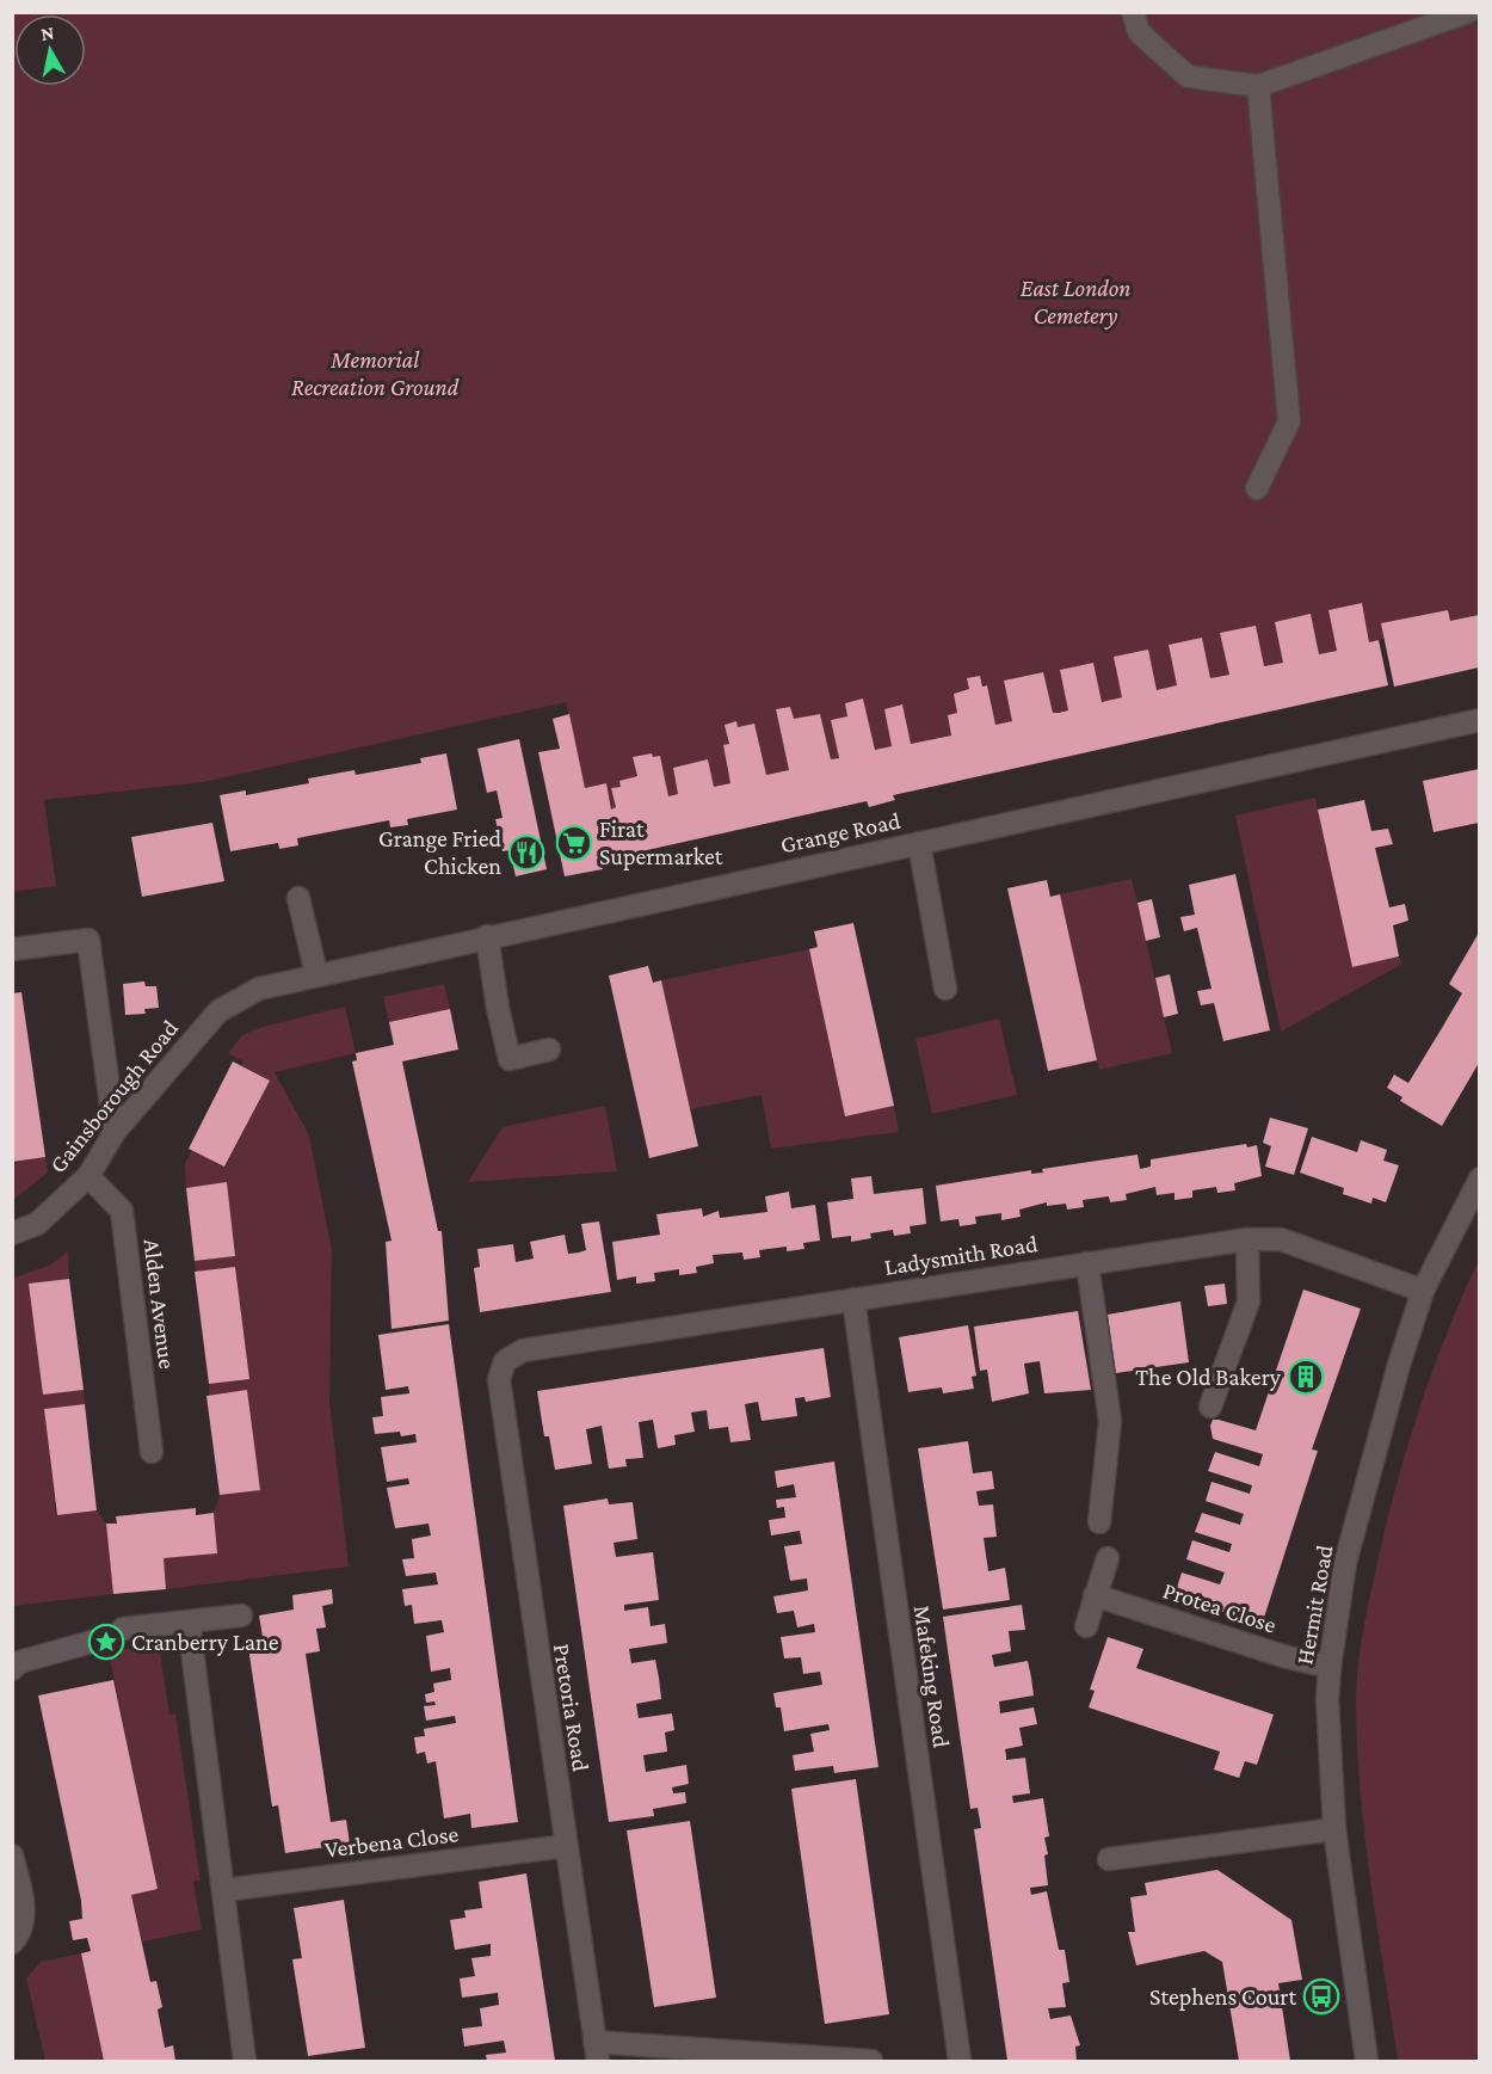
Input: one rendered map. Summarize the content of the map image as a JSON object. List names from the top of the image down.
{
  "streets": {
    "street": [
      "Grange Road",
      "Gainsborough Road",
      "Ladysmith Road",
      "Alden Avenue",
      "Hermit Road",
      "Protea Close",
      "Mafeking Road",
      "Pretoria Road",
      "Verbena Close"
    ]
  },
  "crossings": [
    ["Grange Road", "Gainsborough Road"],
    ["Gainsborough Road", "Alden Avenue"],
    ["Ladysmith Road", "Hermit Road"],
    ["Ladysmith Road", "Mafeking Road"],
    ["Ladysmith Road", "Pretoria Road"],
    ["Hermit Road", "Protea Close"],
    ["Pretoria Road", "Verbena Close"]
  ],
  "parks": ["East London Cemetery", "Memorial Recreation Ground"],
  "places": {
    "supermarket": ["Firat Supermarket"],
    "restaurant": ["Grange Fried Chicken"],
    "building": ["The Old Bakery"],
    "place": ["Cranberry Lane"],
    "bus stop": ["Stephens Court"]
  },
  "north": "top"
}
